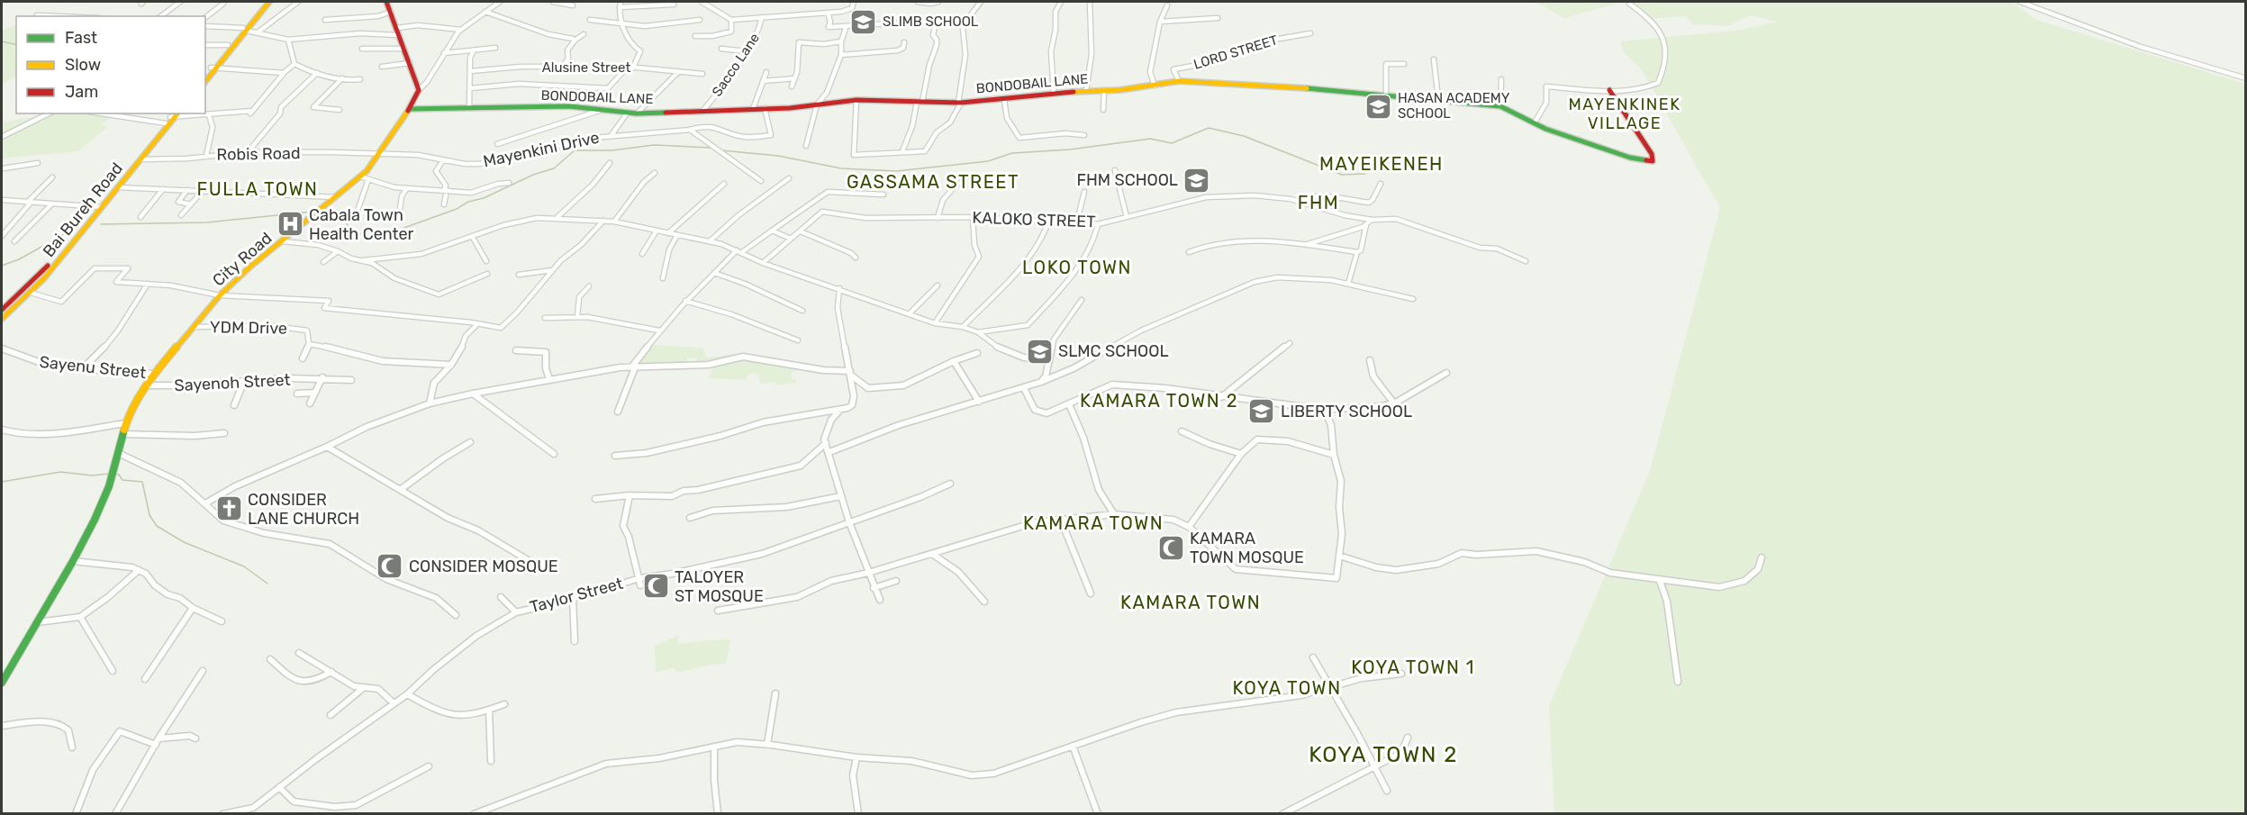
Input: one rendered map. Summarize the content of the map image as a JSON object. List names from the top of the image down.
{
  "streets": {
    "main road": ["BONDOBAIL LANE", "Bai Bureh Road", "City Road"],
    "street": [
      "LORD STREET",
      "Sacco Lane",
      "Alusine Street",
      "Mayenkini Drive",
      "Robis Road",
      "KALOKO STREET",
      "YDM Drive",
      "Sayenu Street",
      "Sayenoh Street",
      "Taylor Street"
    ]
  },
  "crossings": [
    ["LORD STREET", "BONDOBAIL LANE"],
    ["Sacco Lane", "BONDOBAIL LANE"],
    ["BONDOBAIL LANE", "Mayenkini Drive"],
    ["BONDOBAIL LANE", "City Road"],
    ["Mayenkini Drive", "Robis Road"],
    ["Mayenkini Drive", "City Road"],
    ["Robis Road", "Bai Bureh Road"],
    ["Robis Road", "City Road"],
    ["City Road", "YDM Drive"],
    ["City Road", "Sayenu Street"],
    ["City Road", "Sayenoh Street"]
  ],
  "districts": [
    "MAYENKINEK VILLAGE",
    "MAYEIKENEH",
    "GASSAMA STREET",
    "FULLA TOWN",
    "FHM",
    "LOKO TOWN",
    "KAMARA TOWN 2",
    "KAMARA TOWN",
    "KAMARA TOWN",
    "KOYA TOWN 1",
    "KOYA TOWN",
    "KOYA TOWN 2"
  ],
  "places": {
    "school or university": [
      "SLIMB SCHOOL",
      "HASAN ACADEMY SCHOOL",
      "FHM SCHOOL",
      "SLMC SCHOOL",
      "LIBERTY SCHOOL"
    ],
    "hospital": ["Cabala Town Health Center"],
    "church": ["CONSIDER LANE CHURCH"],
    "mosque": ["KAMARA TOWN MOSQUE", "CONSIDER MOSQUE", "TALOYER ST MOSQUE"]
  },
  "legend": ["Fast", "Slow", "Jam"]
}
